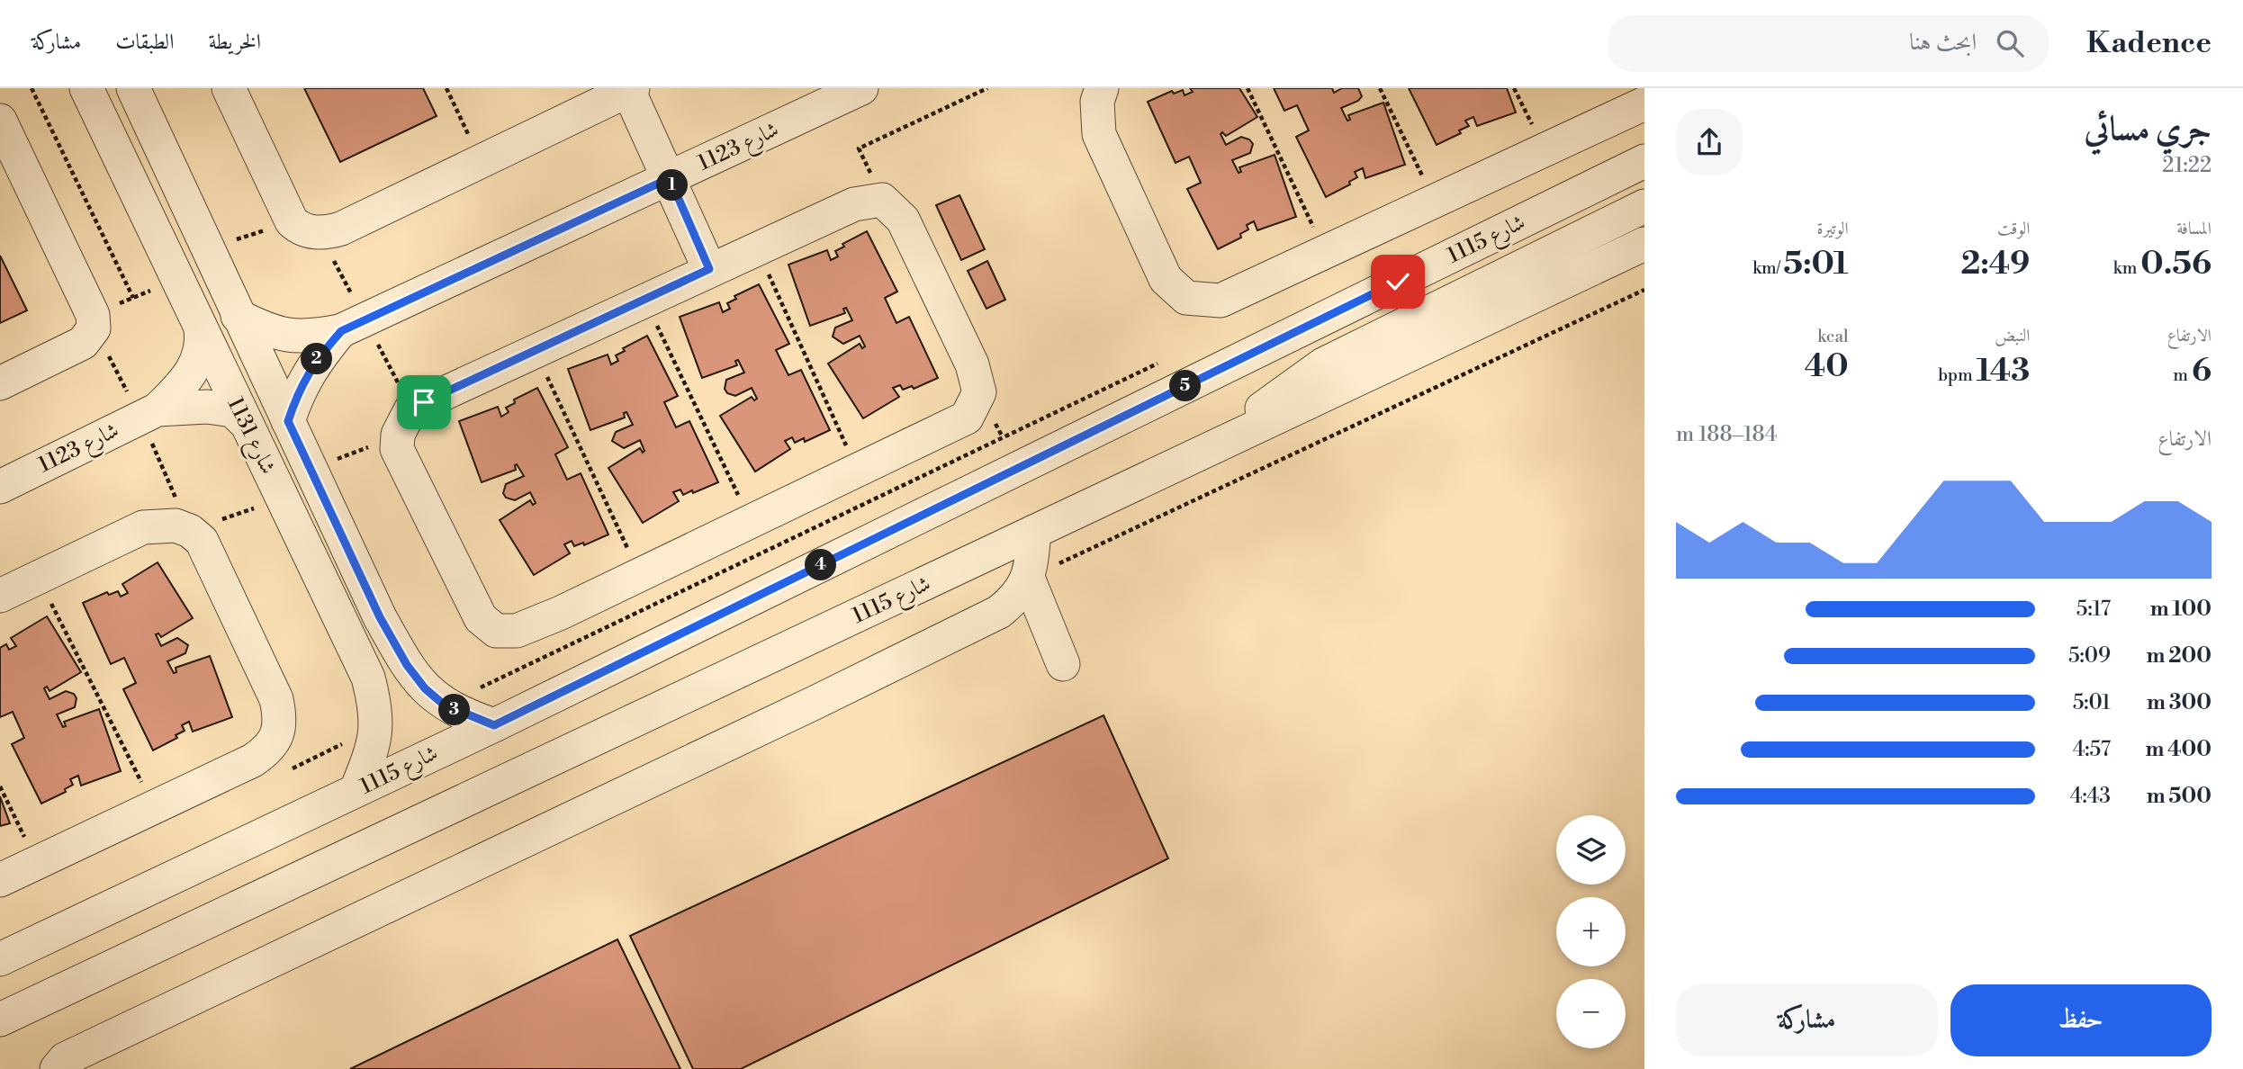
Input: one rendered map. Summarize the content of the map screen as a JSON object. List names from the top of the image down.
{
  "streets": {
    "street": ["شارع 1123", "شارع 1115", "شارع 1131"]
  },
  "crossings": [
    ["شارع 1123", "شارع 1131"],
    ["شارع 1115", "شارع 1131"]
  ],
  "page": {
    "header": "Kadence",
    "search": "ابحث هنا",
    "nav": ["الخريطة", "الطبقات", "مشاركة"],
    "heading": ["جري مسائي", "21:22"],
    "pins": [
      "1",
      "2",
      "5",
      "4",
      "3"
    ],
    "stats": [
      ["المسافة", "0.56 km"],
      ["الوقت", "2:49"],
      ["الوتيرة", "5:01 /km"],
      ["الارتفاع", "6 m"],
      ["النبض", "143 bpm"],
      ["kcal", "40"]
    ],
    "chart": ["الارتفاع", "184–188 m"],
    "list": [
      {
        "name": "100 m",
        "note": "5:17"
      },
      {
        "name": "200 m",
        "note": "5:09"
      },
      {
        "name": "300 m",
        "note": "5:01"
      },
      {
        "name": "400 m",
        "note": "4:57"
      },
      {
        "name": "500 m",
        "note": "4:43"
      }
    ],
    "map_buttons": ["+", "−"],
    "buttons": ["حفظ", "مشاركة"]
  }
}
